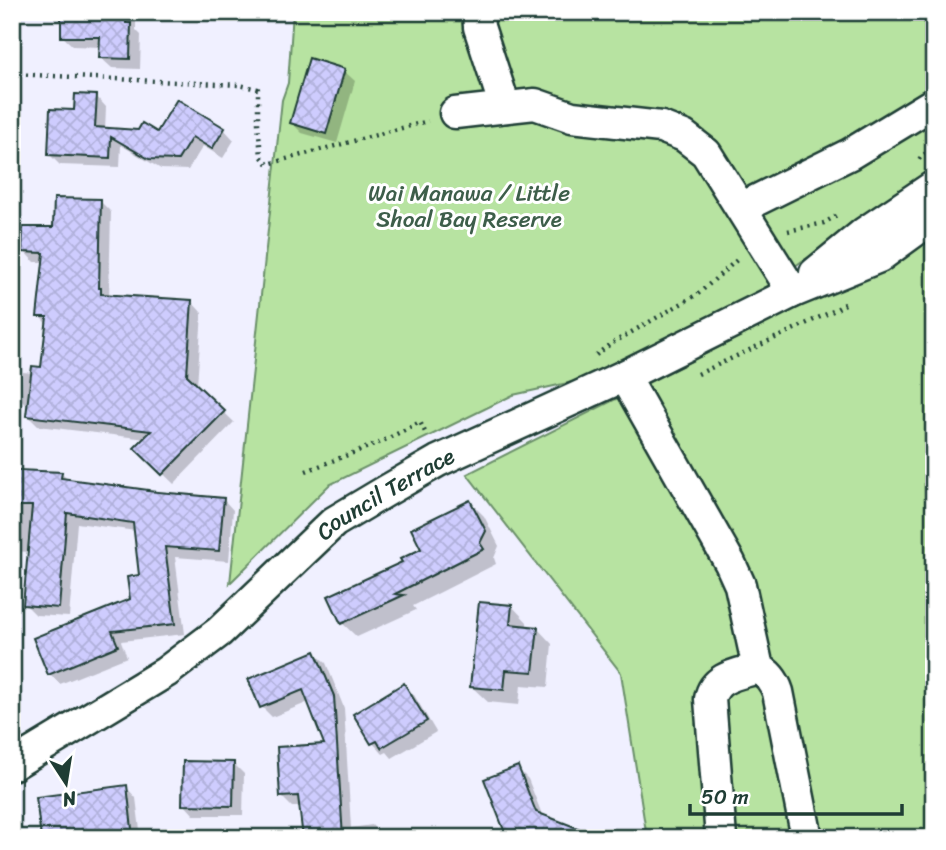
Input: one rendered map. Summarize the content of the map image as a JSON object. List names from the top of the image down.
{
  "streets": {
    "street": ["Council Terrace"]
  },
  "parks": ["Wai Manawa / Little Shoal Bay Reserve"],
  "scale_bar": "50 m",
  "north": "bottom"
}
